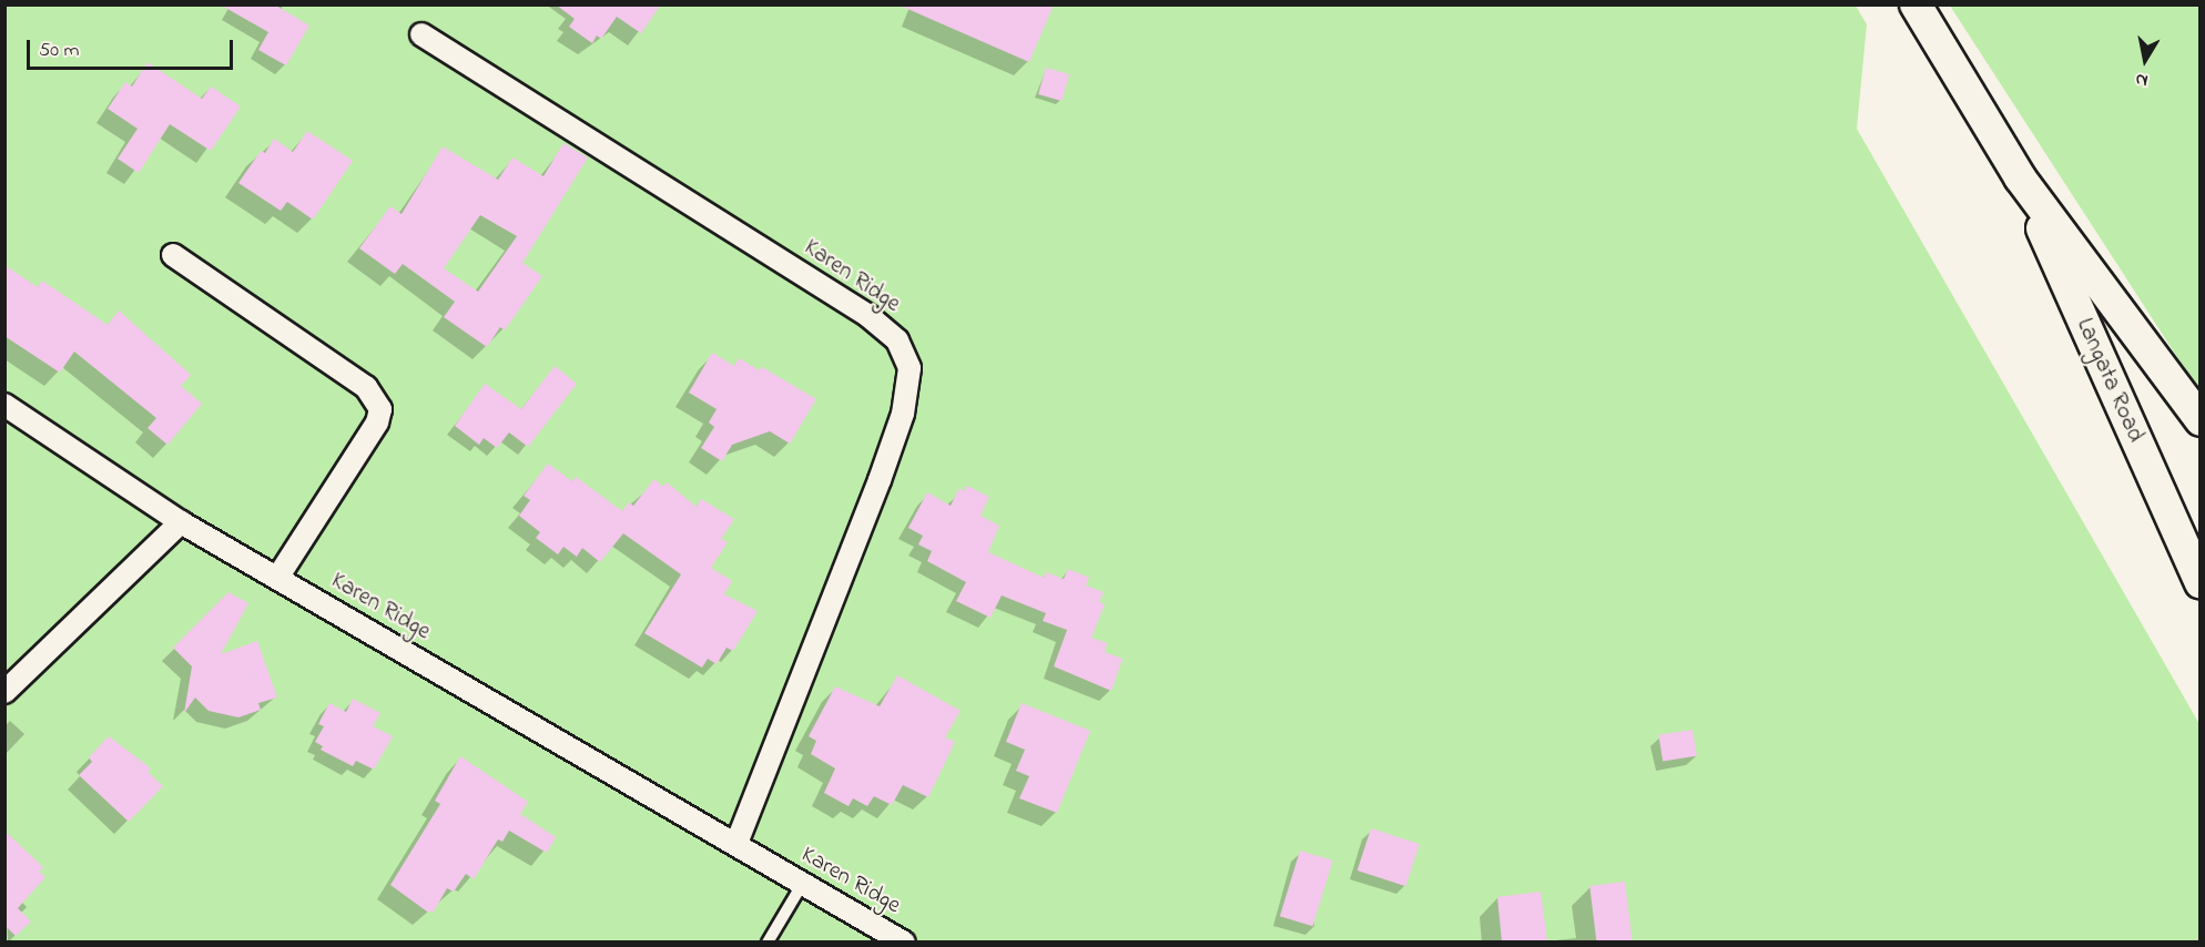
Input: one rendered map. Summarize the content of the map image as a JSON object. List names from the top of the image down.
{
  "streets": {
    "main road": ["Langata Road"],
    "street": ["Karen Ridge"]
  },
  "scale_bar": "50 m",
  "north": "bottom"
}
